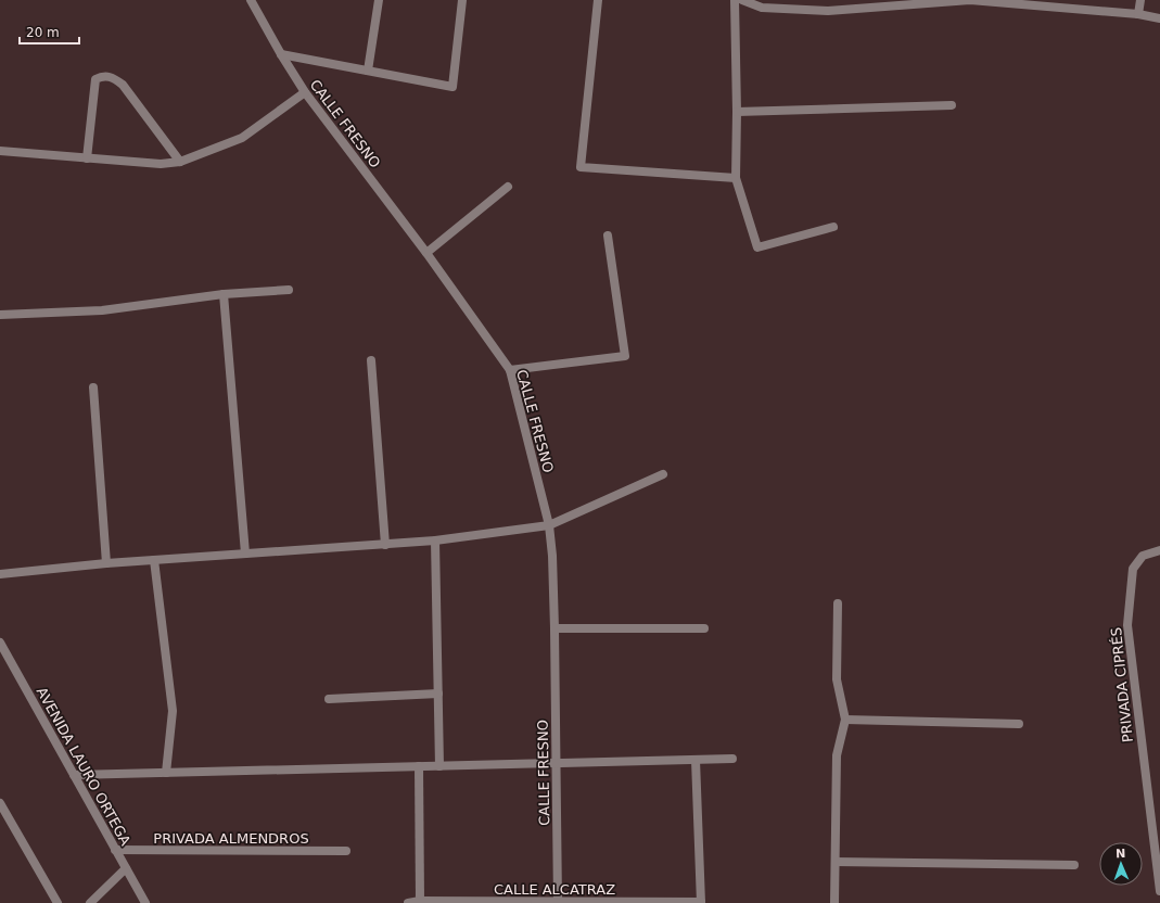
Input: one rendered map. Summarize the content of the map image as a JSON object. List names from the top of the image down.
{
  "streets": {
    "street": [
      "CALLE FRESNO",
      "PRIVADA CIPRÉS",
      "AVENIDA LAURO ORTEGA",
      "PRIVADA ALMENDROS",
      "CALLE ALCATRAZ"
    ]
  },
  "crossings": [
    ["CALLE FRESNO", "CALLE ALCATRAZ"],
    ["AVENIDA LAURO ORTEGA", "PRIVADA ALMENDROS"]
  ],
  "scale_bar": "20 m",
  "north": "top"
}
